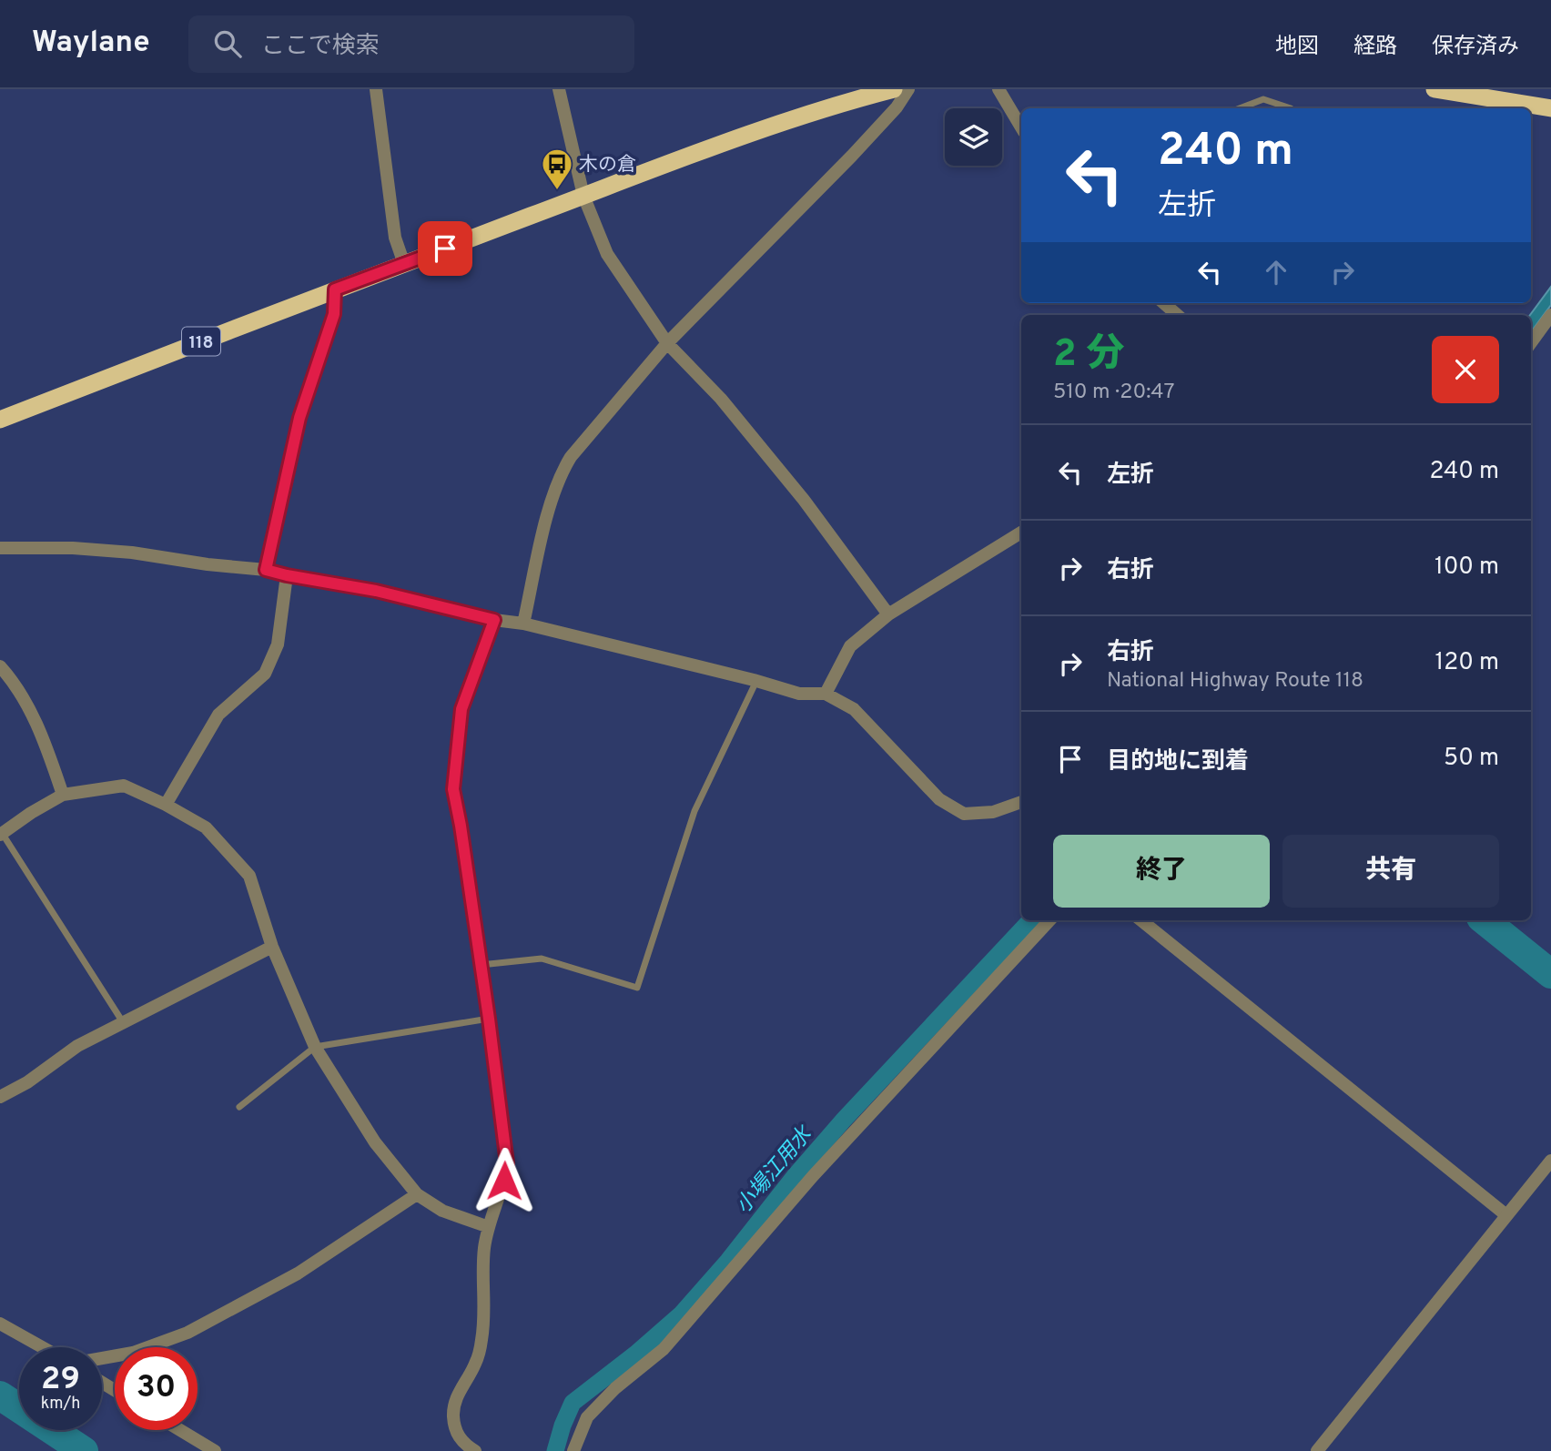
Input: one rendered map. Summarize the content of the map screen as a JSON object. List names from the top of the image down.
{
  "streets": {
    "highway": ["118"]
  },
  "water": ["小場江用水"],
  "places": {
    "bus stop": ["木の倉"]
  },
  "page": {
    "header": "Waylane",
    "search": "ここで検索",
    "nav": ["地図", "経路", "保存済み"],
    "turn": ["240 m", "左折"],
    "heading": ["2 分", "510 m · 20:47"],
    "list": [
      {
        "name": "左折",
        "value": "240 m"
      },
      {
        "name": "右折",
        "value": "100 m"
      },
      {
        "name": "右折",
        "note": "National Highway Route 118",
        "value": "120 m"
      },
      {
        "name": "目的地に到着",
        "value": "50 m"
      }
    ],
    "buttons": ["終了", "共有"],
    "speed": "29 km/h",
    "limit": "30"
  }
}
